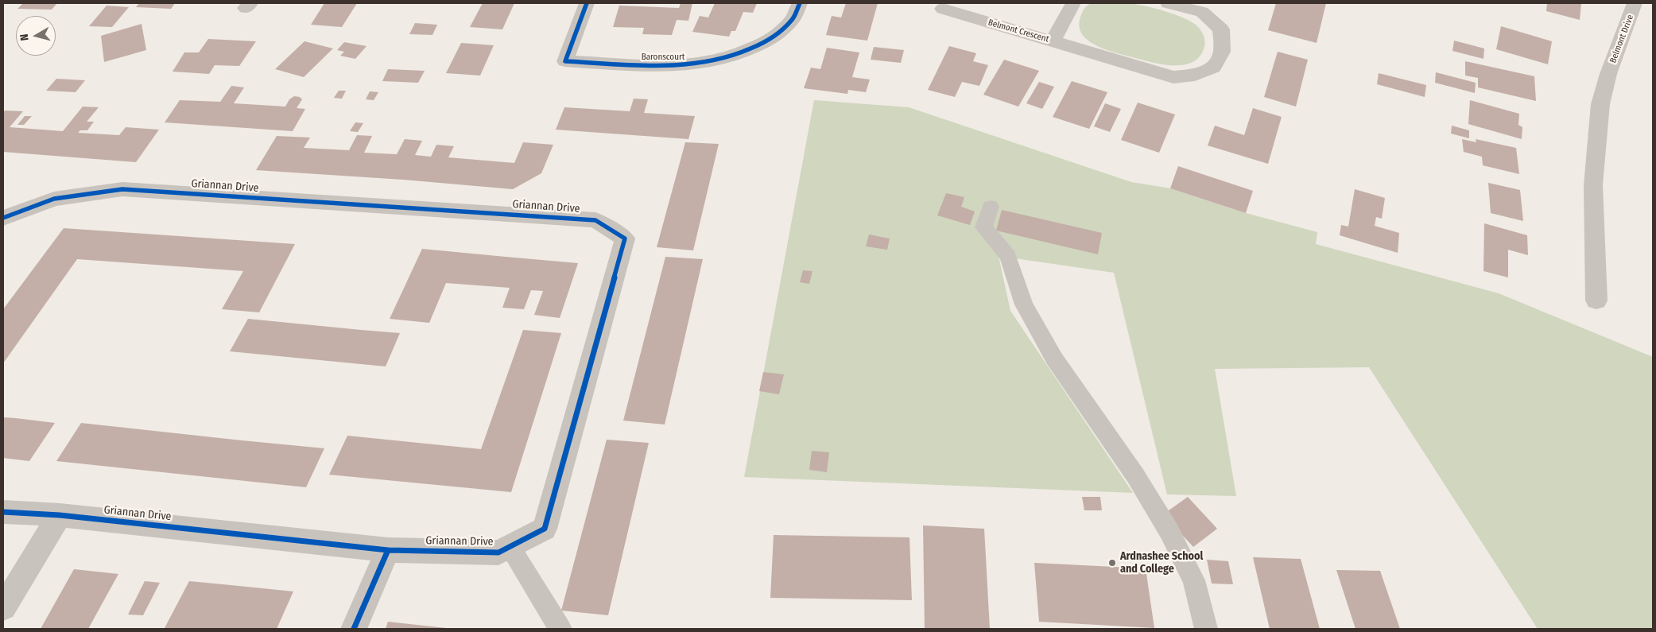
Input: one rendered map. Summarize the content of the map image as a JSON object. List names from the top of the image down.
{
  "streets": {
    "street": [
      "Belmont Crescent",
      "Belmont Drive",
      "Baronscourt",
      "Griannan Drive"
    ]
  },
  "places": ["Ardnashee School and College"],
  "north": "left"
}
